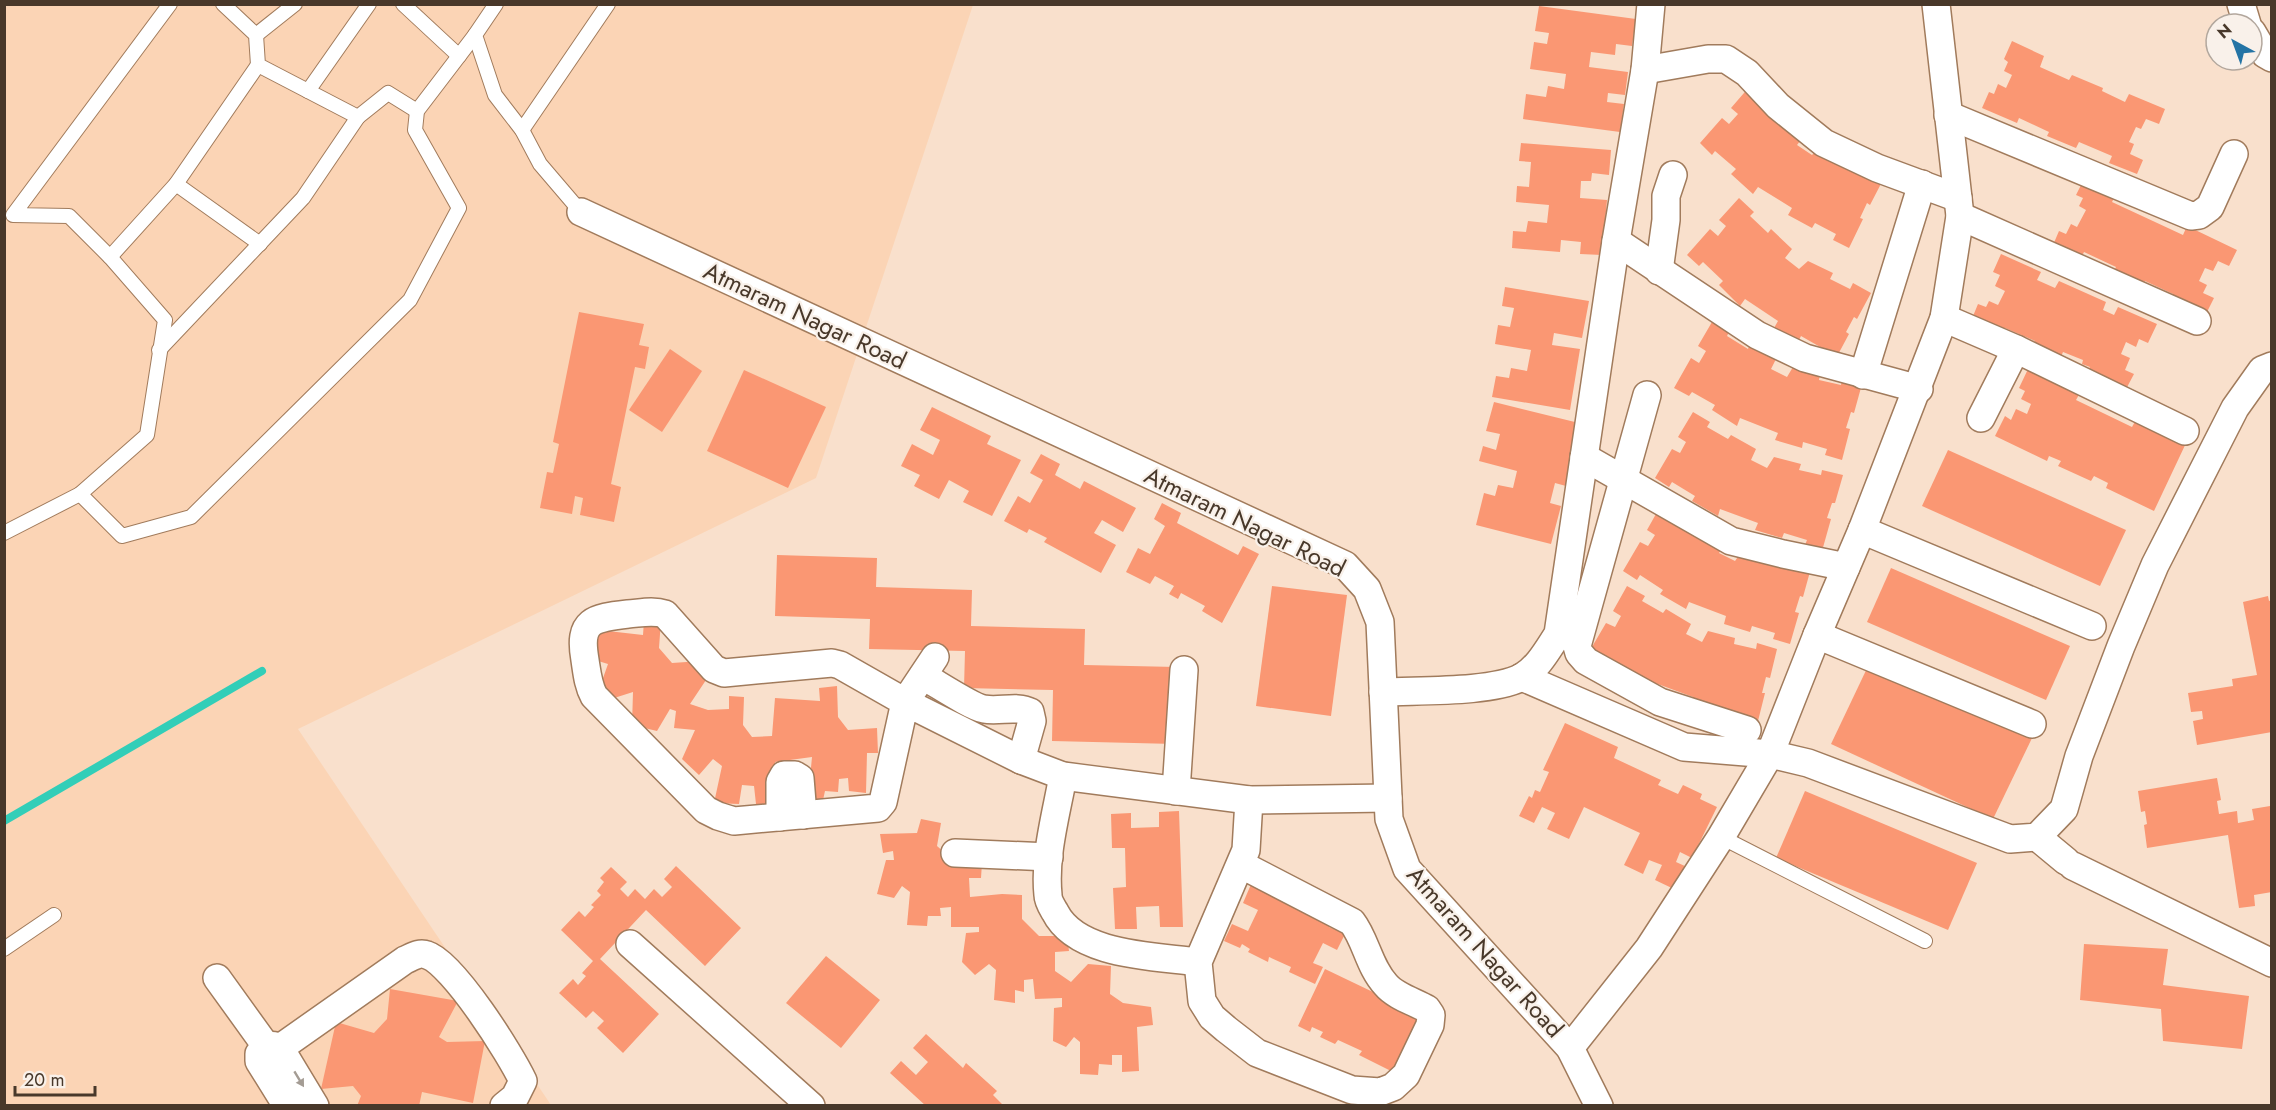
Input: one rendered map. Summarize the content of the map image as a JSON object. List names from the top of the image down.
{
  "streets": {
    "street": ["Atmaram Nagar Road"]
  },
  "scale_bar": "20 m",
  "north": "top left"
}
